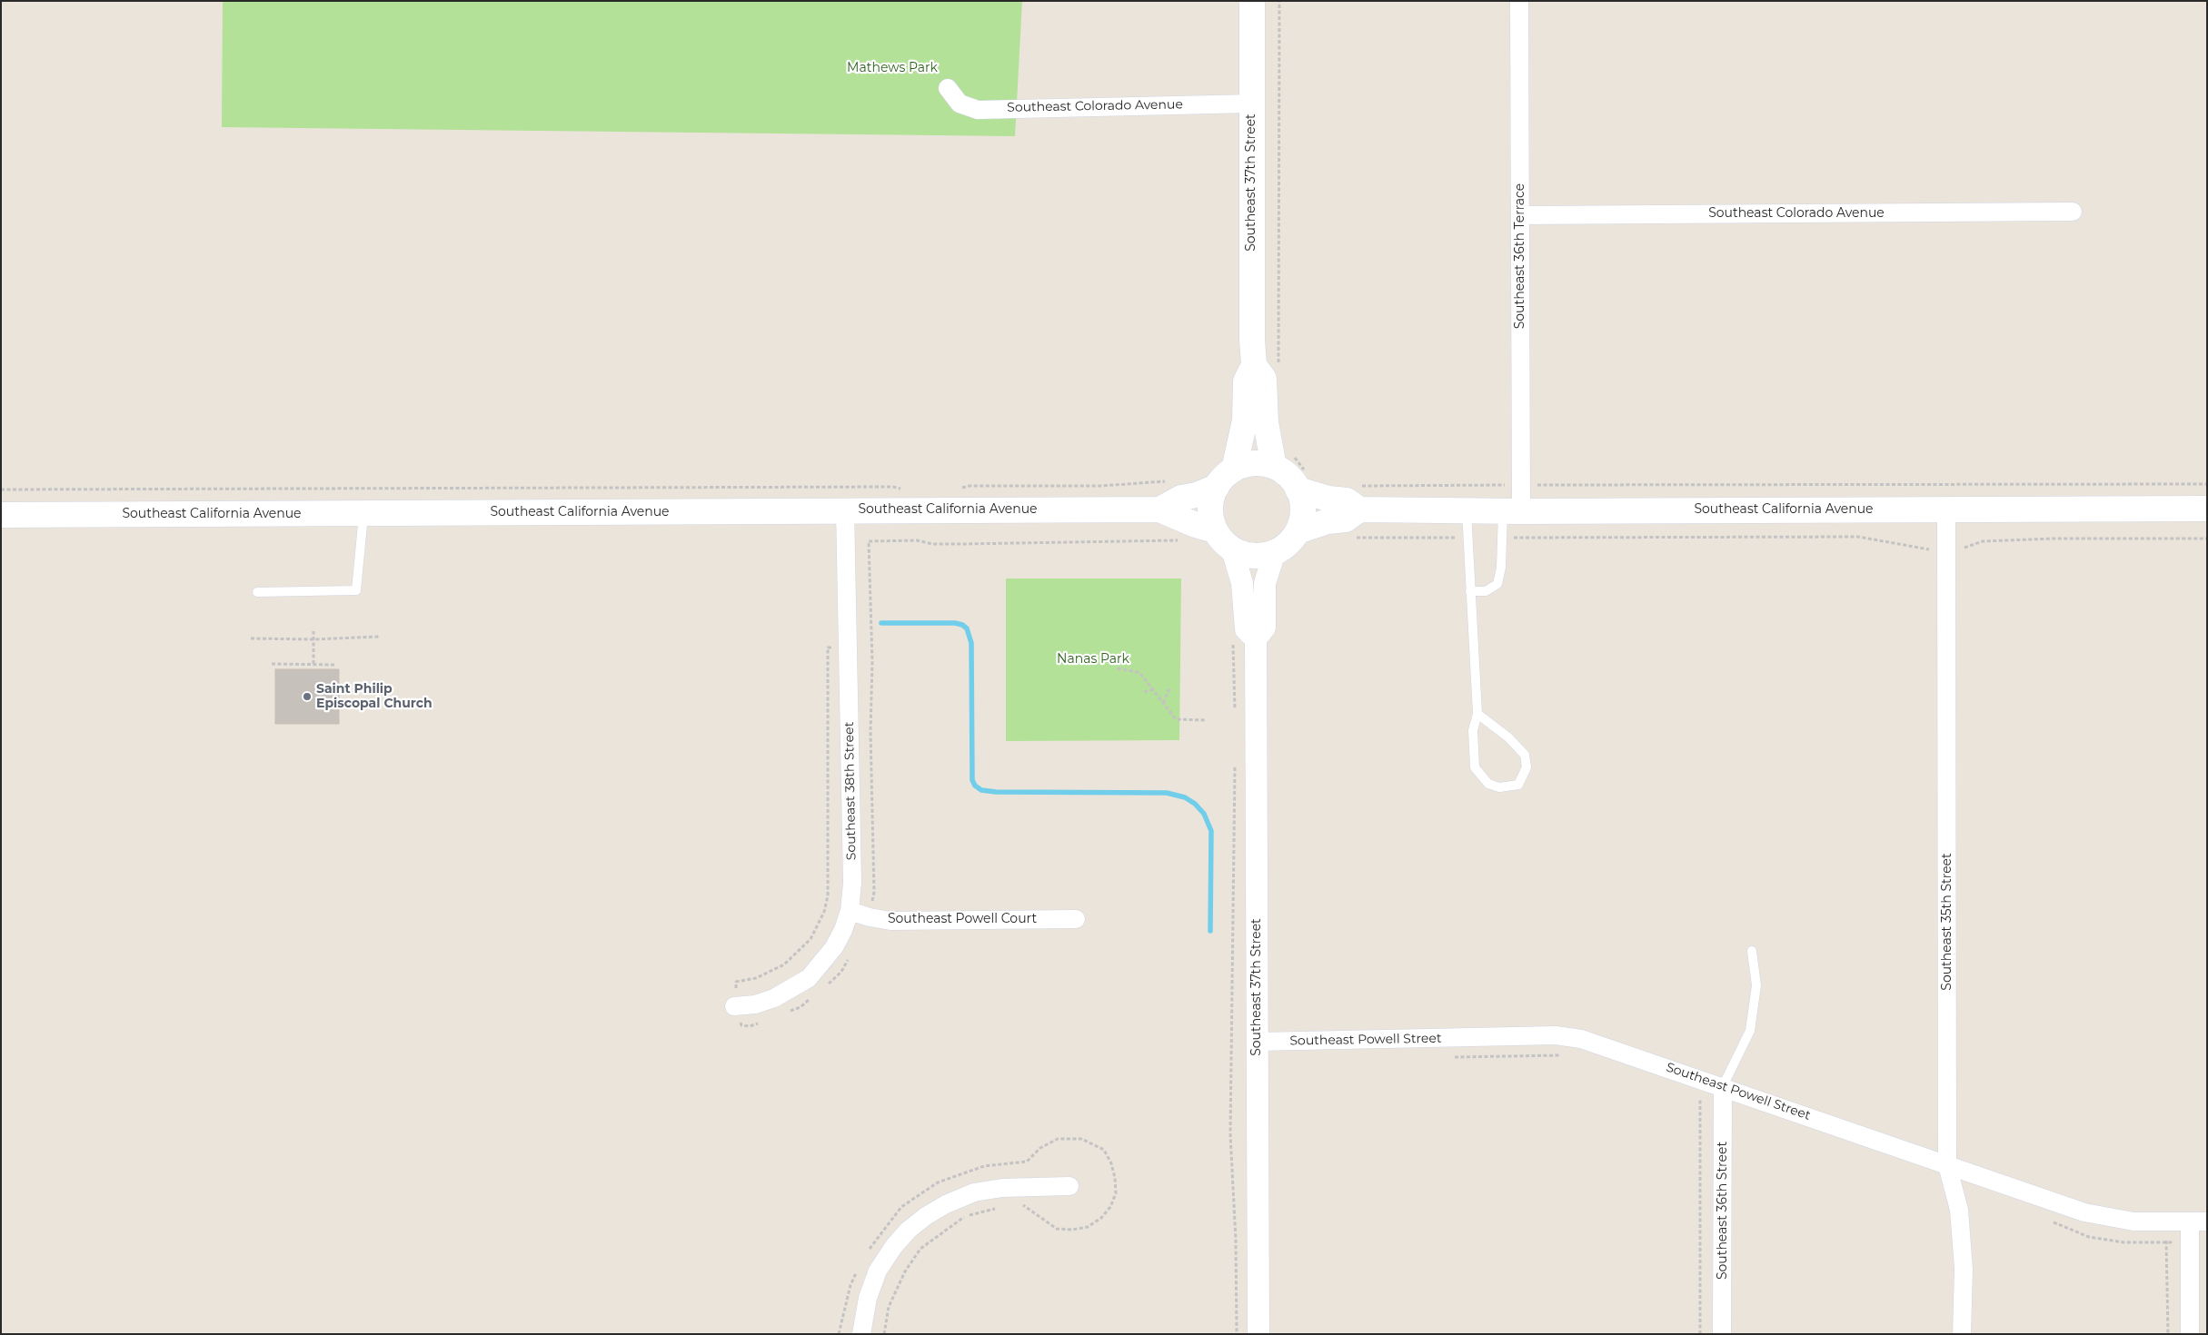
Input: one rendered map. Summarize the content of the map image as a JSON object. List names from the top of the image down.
{
  "streets": {
    "main road": ["Southeast 37th Street", "Southeast California Avenue"],
    "street": [
      "Southeast Colorado Avenue",
      "Southeast 36th Terrace",
      "Southeast 38th Street",
      "Southeast Powell Court",
      "Southeast 35th Street",
      "Southeast Powell Street",
      "Southeast 36th Street"
    ]
  },
  "crossings": [
    ["Southeast Colorado Avenue", "Southeast 37th Street"],
    ["Southeast Colorado Avenue", "Southeast 36th Terrace"],
    ["Southeast 37th Street", "Southeast California Avenue"],
    ["Southeast 37th Street", "Southeast Powell Street"],
    ["Southeast 36th Terrace", "Southeast California Avenue"],
    ["Southeast California Avenue", "Southeast 38th Street"],
    ["Southeast California Avenue", "Southeast 35th Street"],
    ["Southeast 38th Street", "Southeast Powell Court"],
    ["Southeast 35th Street", "Southeast Powell Street"],
    ["Southeast Powell Street", "Southeast 36th Street"]
  ],
  "parks": ["Mathews Park", "Nanas Park"],
  "places": ["Saint Philip Episcopal Church"]
}
